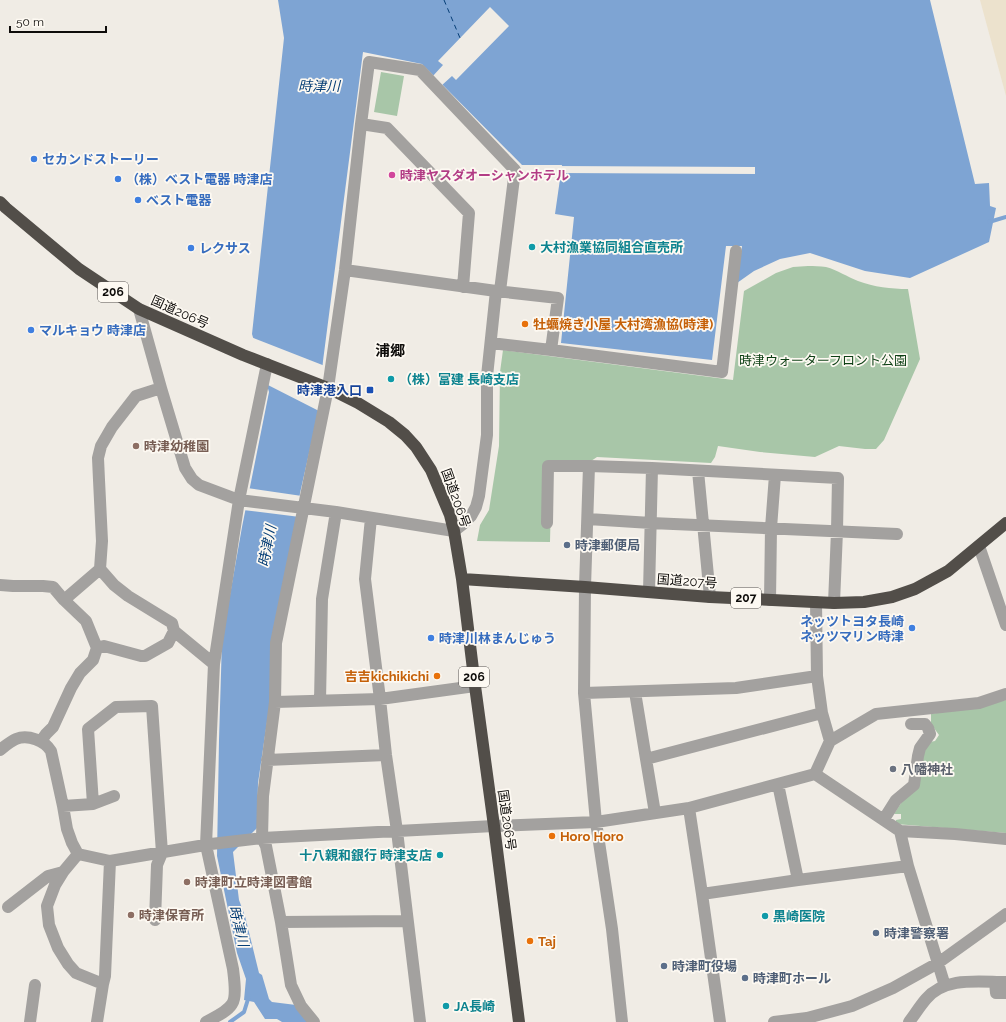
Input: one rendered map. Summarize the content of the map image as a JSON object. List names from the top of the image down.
{
  "streets": {
    "highway": [
      "206",
      "国道206号",
      "国道207号",
      "207"
    ]
  },
  "crossings": [
    ["国道206号", "国道207号"]
  ],
  "districts": ["浦郷"],
  "water": ["時津川"],
  "parks": ["時津ウォーターフロント公園"],
  "places": {
    "other": [
      "セカンドストーリー",
      "時津ヤスダオーシャンホテル",
      "（株）ベスト電器 時津店",
      "ベスト電器",
      "大村漁業協同組合直売所",
      "レクサス",
      "牡蠣焼き小屋 大村湾漁協(時津)",
      "マルキョウ 時津店",
      "（株）富建 長崎支店",
      "時津幼稚園",
      "時津郵便局",
      "ネッツトヨタ長崎 ネッツマリン時津",
      "時津川林まんじゅう",
      "吉吉kichikichi",
      "八幡神社",
      "Horo Horo",
      "十八親和銀行 時津支店",
      "時津町立時津図書館",
      "時津保育所",
      "黒崎医院",
      "時津警察署",
      "Taj",
      "時津町役場",
      "時津町ホール",
      "JA長崎"
    ],
    "transit": ["時津港入口"]
  },
  "scale_bar": "50 m"
}
